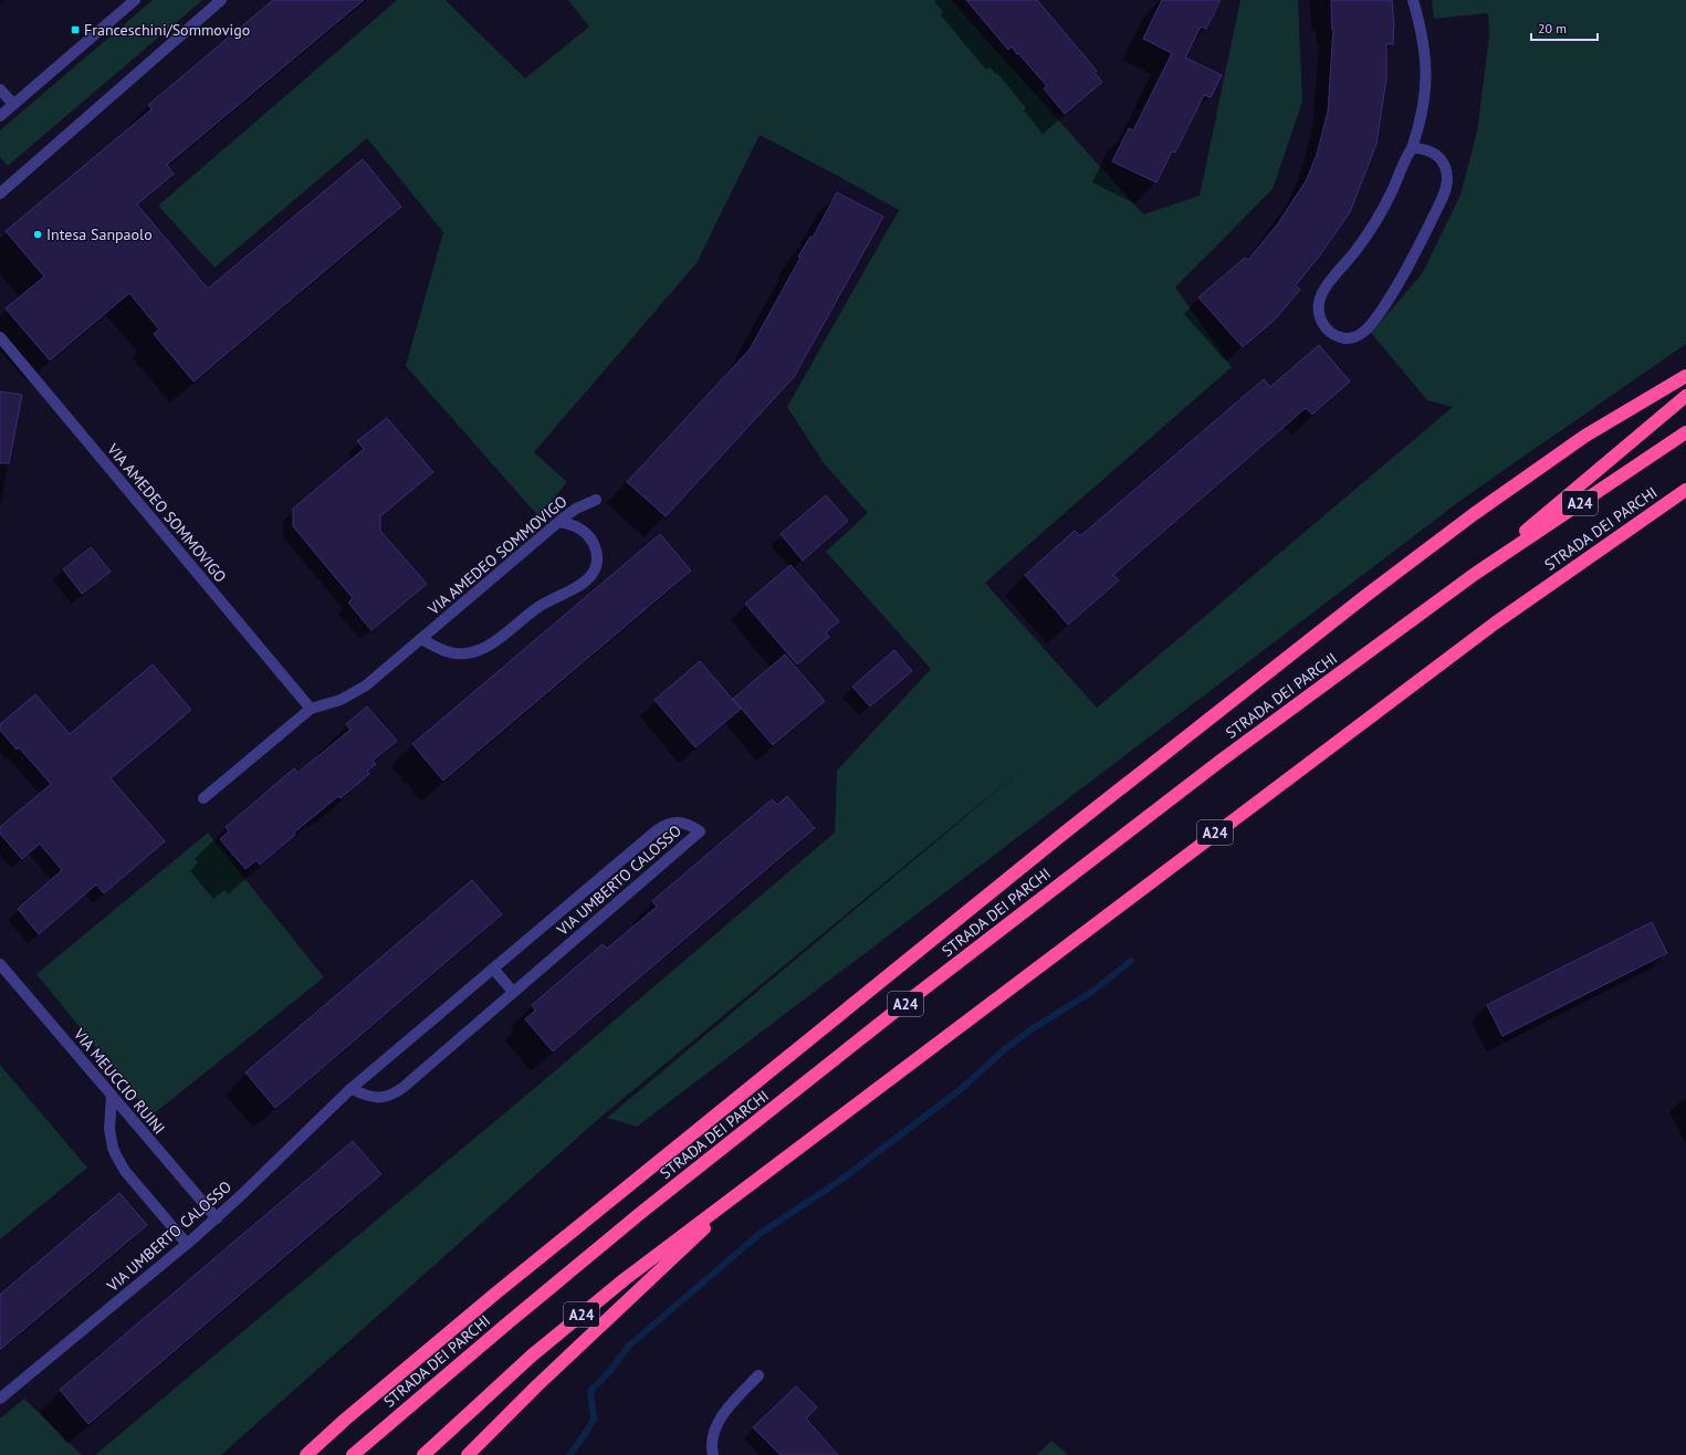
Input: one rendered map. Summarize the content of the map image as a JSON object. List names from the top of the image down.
{
  "streets": {
    "highway": ["A24", "STRADA DEI PARCHI"],
    "street": ["VIA AMEDEO SOMMOVIGO", "VIA UMBERTO CALOSSO", "VIA MEUCCIO RUINI"]
  },
  "crossings": [
    ["VIA UMBERTO CALOSSO", "VIA MEUCCIO RUINI"]
  ],
  "places": {
    "transit": ["Franceschini/Sommovigo"],
    "other": ["Intesa Sanpaolo"]
  },
  "scale_bar": "20 m"
}
